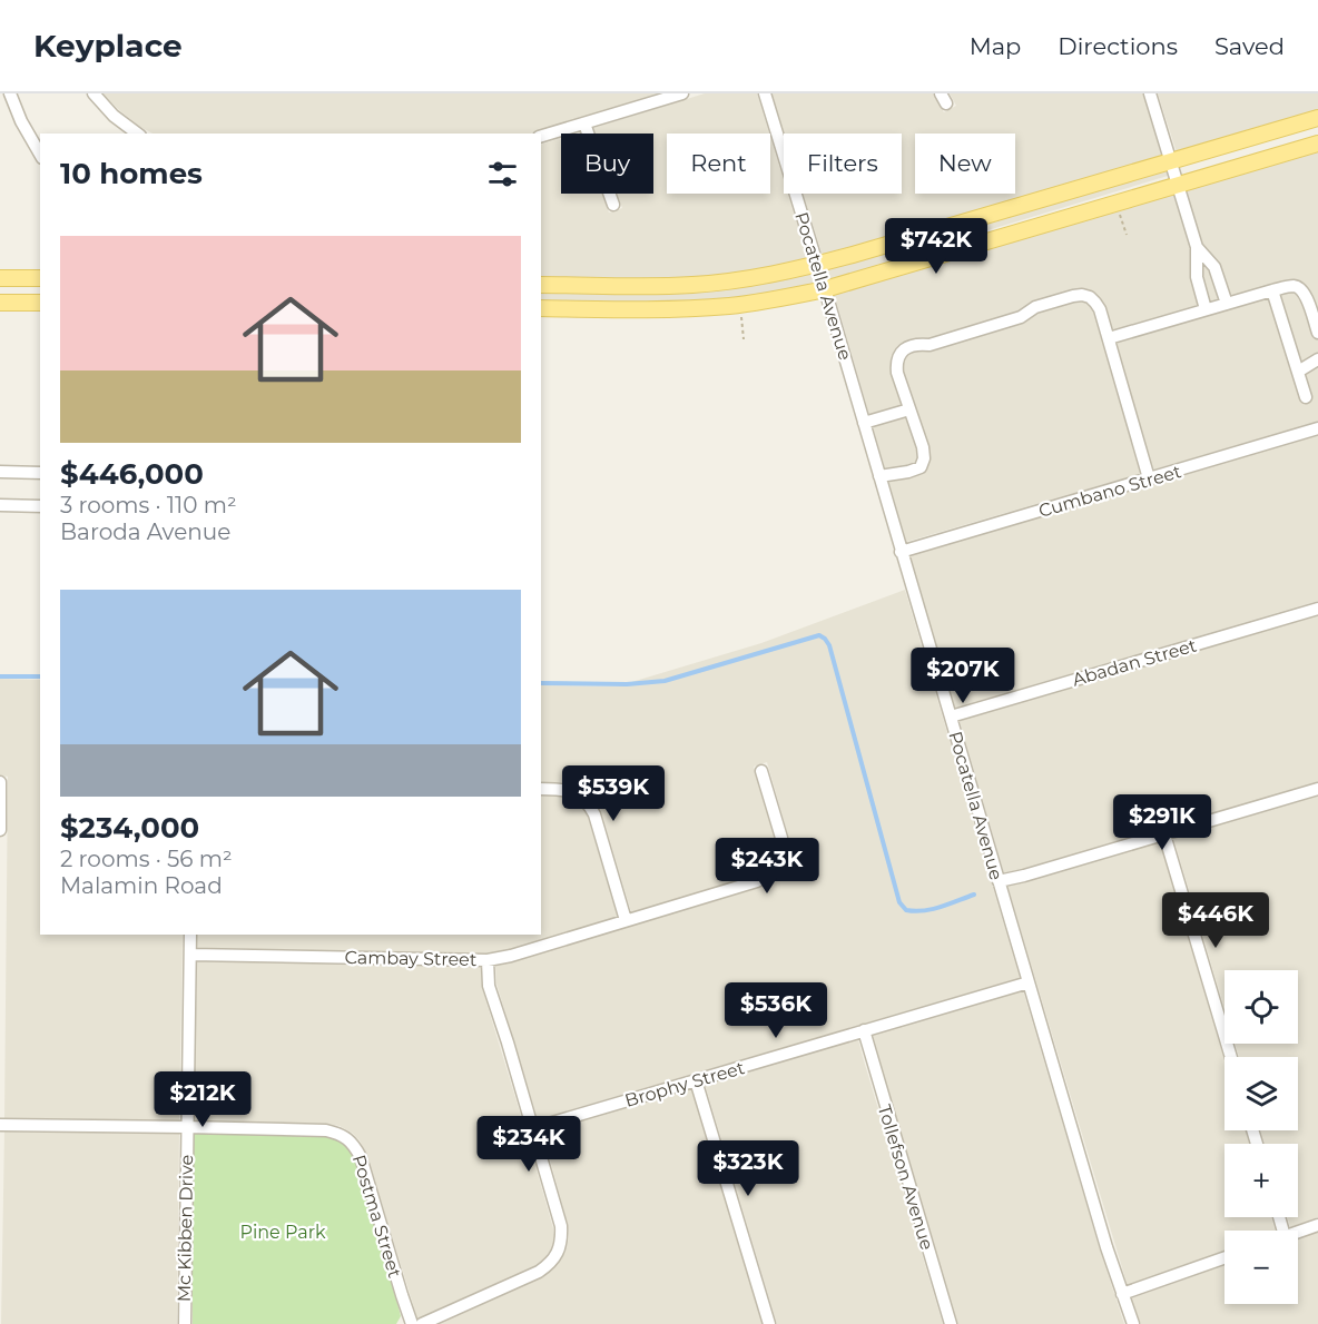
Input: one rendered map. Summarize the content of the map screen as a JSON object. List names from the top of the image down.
{
  "streets": {
    "street": [
      "Pocatella Avenue",
      "Cumbano Street",
      "Abadan Street",
      "Cambay Street",
      "Brophy Street",
      "Tollefson Avenue",
      "Postma Street",
      "Mc Kibben Drive"
    ]
  },
  "crossings": [
    ["Pocatella Avenue", "Cumbano Street"],
    ["Pocatella Avenue", "Abadan Street"],
    ["Pocatella Avenue", "Brophy Street"],
    ["Cambay Street", "Mc Kibben Drive"],
    ["Brophy Street", "Tollefson Avenue"],
    ["Postma Street", "Mc Kibben Drive"]
  ],
  "parks": ["Pine Park"],
  "page": {
    "header": "Keyplace",
    "nav": ["Map", "Directions", "Saved"],
    "chip": [
      "Buy",
      "Rent",
      "Filters",
      "New"
    ],
    "heading": "10 homes",
    "list": [
      {
        "name": "$446,000",
        "note": "3 rooms · 110 m² · Baroda Avenue"
      },
      {
        "name": "$234,000",
        "note": "2 rooms · 56 m² · Malamin Road"
      }
    ],
    "price": [
      "$742K",
      "$207K",
      "$539K",
      "$291K",
      "$243K",
      "$446K",
      "$536K",
      "$212K",
      "$234K",
      "$323K"
    ],
    "map_buttons": ["+", "−"]
  }
}
